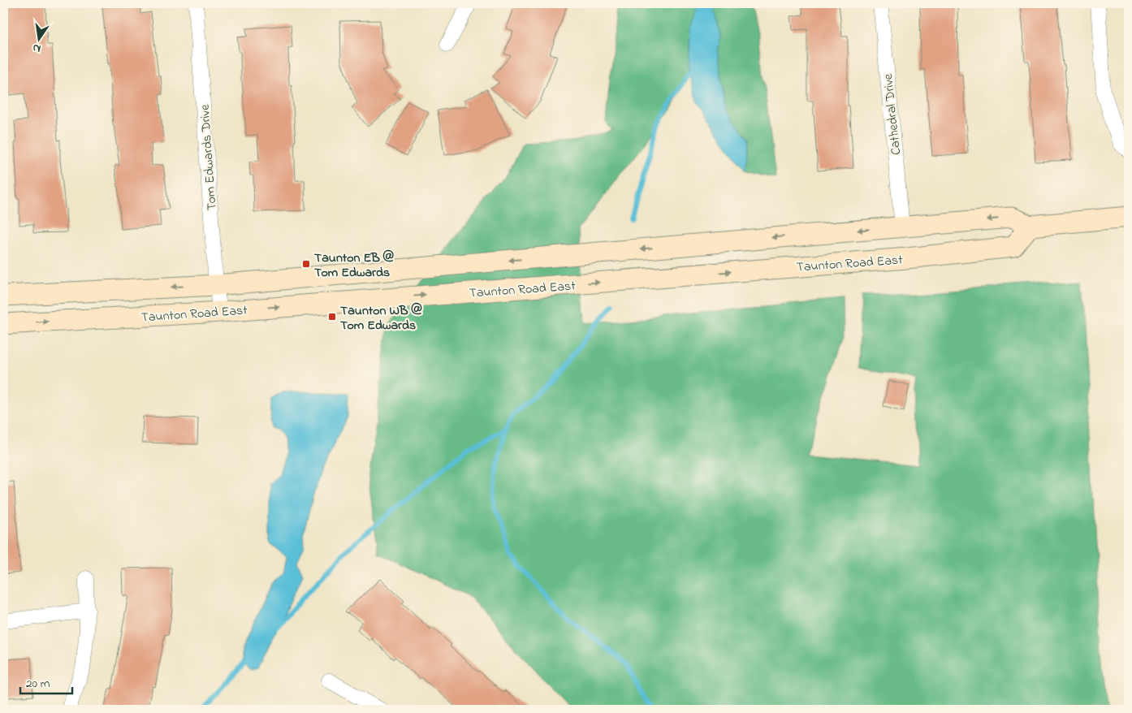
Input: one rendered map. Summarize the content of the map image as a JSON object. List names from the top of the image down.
{
  "streets": {
    "main road": ["Taunton Road East"],
    "street": ["Cathedral Drive", "Tom Edwards Drive"]
  },
  "crossings": [
    ["Cathedral Drive", "Taunton Road East"],
    ["Tom Edwards Drive", "Taunton Road East"]
  ],
  "places": {
    "transit": ["Taunton EB @ Tom Edwards", "Taunton WB @ Tom Edwards"]
  },
  "scale_bar": "20 m",
  "north": "bottom"
}
